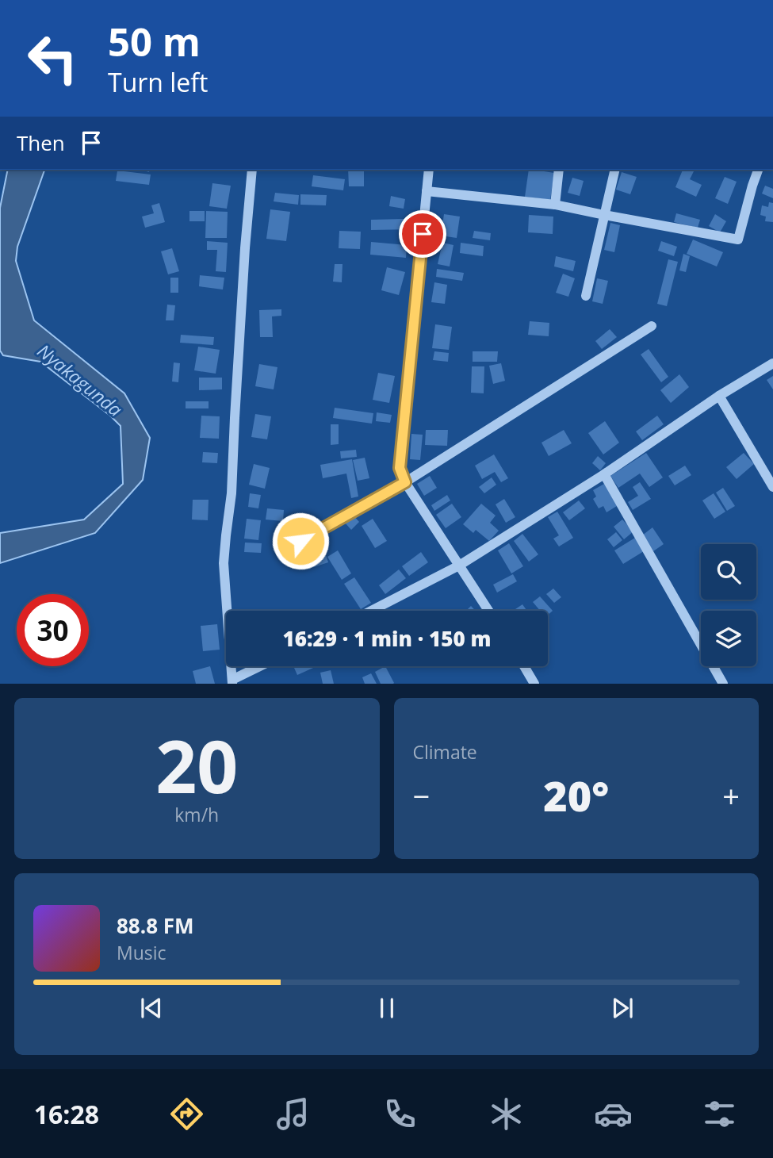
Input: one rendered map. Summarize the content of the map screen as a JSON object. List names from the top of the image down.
{
  "water": ["Nyakagunda"],
  "page": {
    "turn": ["50 m", "Turn left"],
    "then": "Then",
    "limit": "30",
    "trip": "16:29 · 1 min · 150 m",
    "tile": [
      ["20", "km/h"],
      "Climate"
    ],
    "heat": ["−", "20°", "+"],
    "song": ["88.8 FM", "Music"],
    "tabs": "16:28"
  }
}
